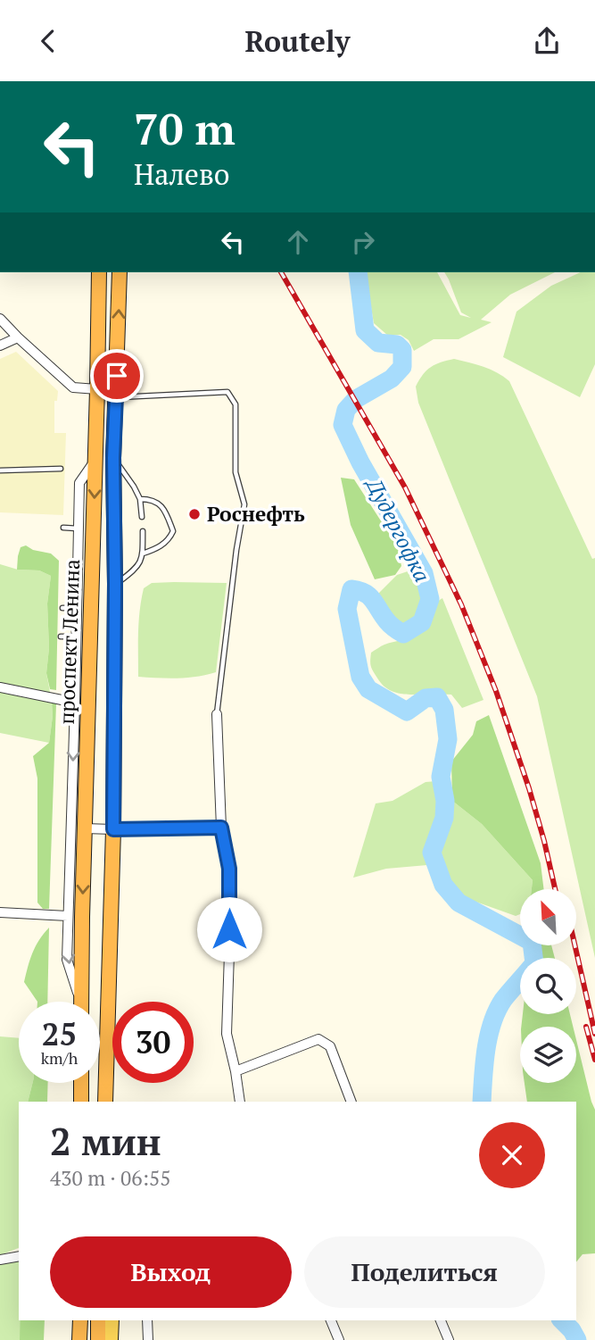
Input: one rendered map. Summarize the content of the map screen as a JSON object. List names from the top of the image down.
{
  "streets": {
    "highway": ["проспект Ленина"]
  },
  "water": ["Дудергофка"],
  "places": ["Роснефть"],
  "north": "top left",
  "page": {
    "header": "Routely",
    "turn": ["70 m", "Налево"],
    "speed": "25 km/h",
    "limit": "30",
    "heading": ["2 мин", "430 m · 06:55"],
    "buttons": ["Выход", "Поделиться"]
  }
}
